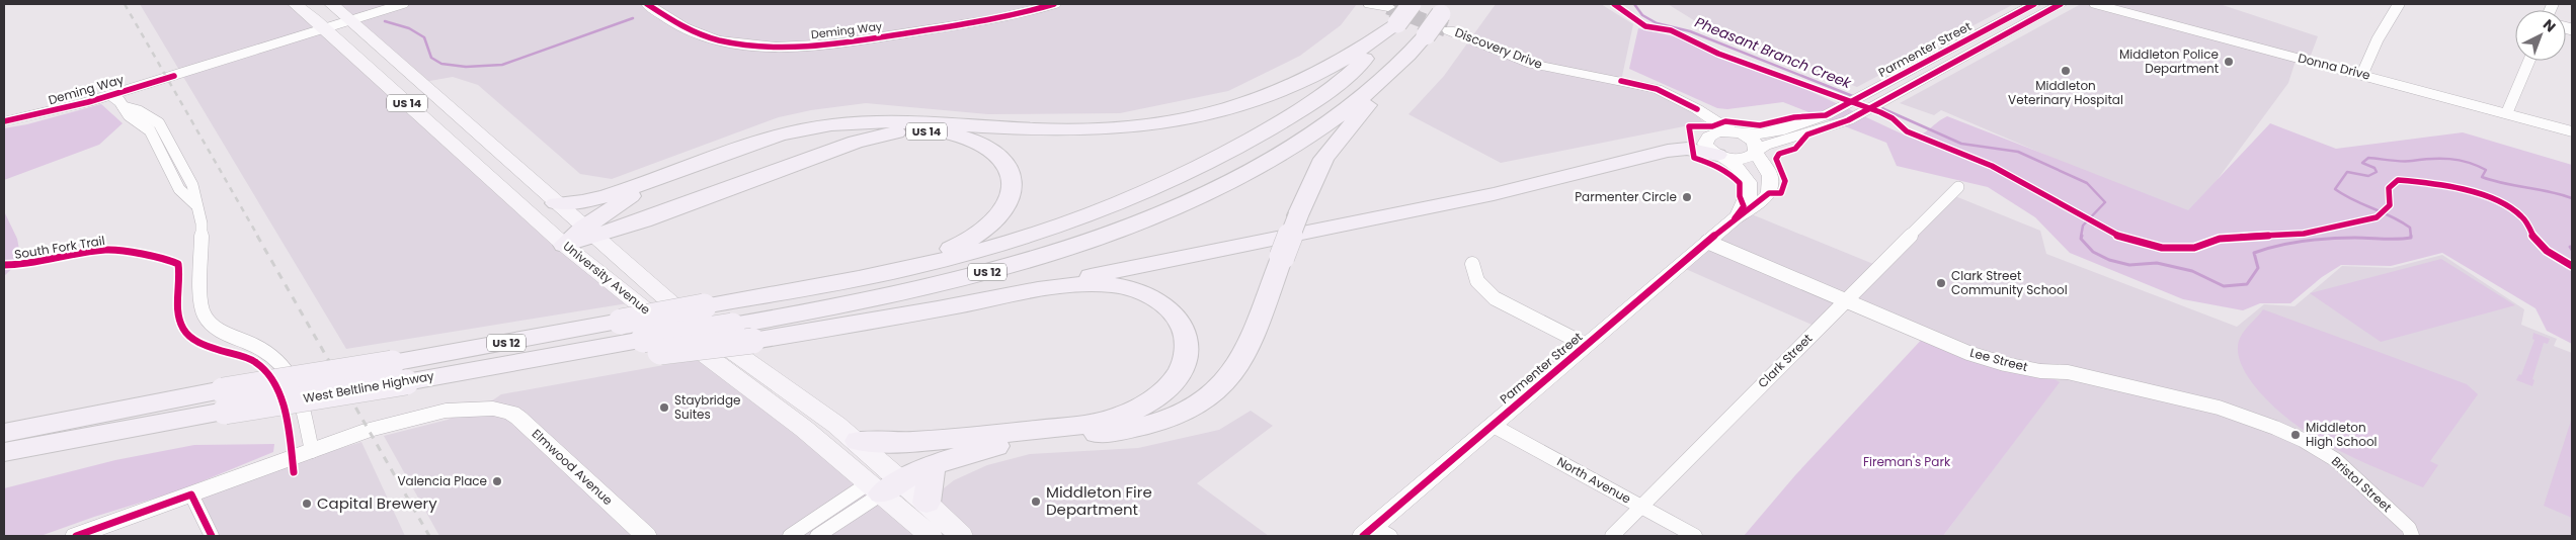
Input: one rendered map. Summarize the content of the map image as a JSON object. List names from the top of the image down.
{
  "streets": {
    "highway": ["US 14", "US 12", "West Beltline Highway"],
    "main road": ["University Avenue"],
    "street": [
      "Deming Way",
      "Discovery Drive",
      "Parmenter Street",
      "Donna Drive",
      "Lee Street",
      "Clark Street",
      "Elmwood Avenue",
      "North Avenue",
      "Bristol Street"
    ],
    "cycle path": ["South Fork Trail"]
  },
  "crossings": [
    ["Deming Way", "University Avenue"],
    ["Discovery Drive", "Parmenter Street"],
    ["Parmenter Street", "Lee Street"],
    ["Parmenter Street", "North Avenue"],
    ["US 14", "US 12"],
    ["US 14", "University Avenue"],
    ["US 14", "West Beltline Highway"],
    ["US 12", "West Beltline Highway"],
    ["Lee Street", "Clark Street"],
    ["Lee Street", "Bristol Street"],
    ["Clark Street", "North Avenue"]
  ],
  "water": ["Pheasant Branch Creek"],
  "parks": ["Fireman's Park"],
  "places": [
    "Middleton Police Department",
    "Middleton Veterinary Hospital",
    "Parmenter Circle",
    "Clark Street Community School",
    "Staybridge Suites",
    "Middleton High School",
    "Valencia Place",
    "Middleton Fire Department",
    "Capital Brewery"
  ],
  "north": "top right"
}
